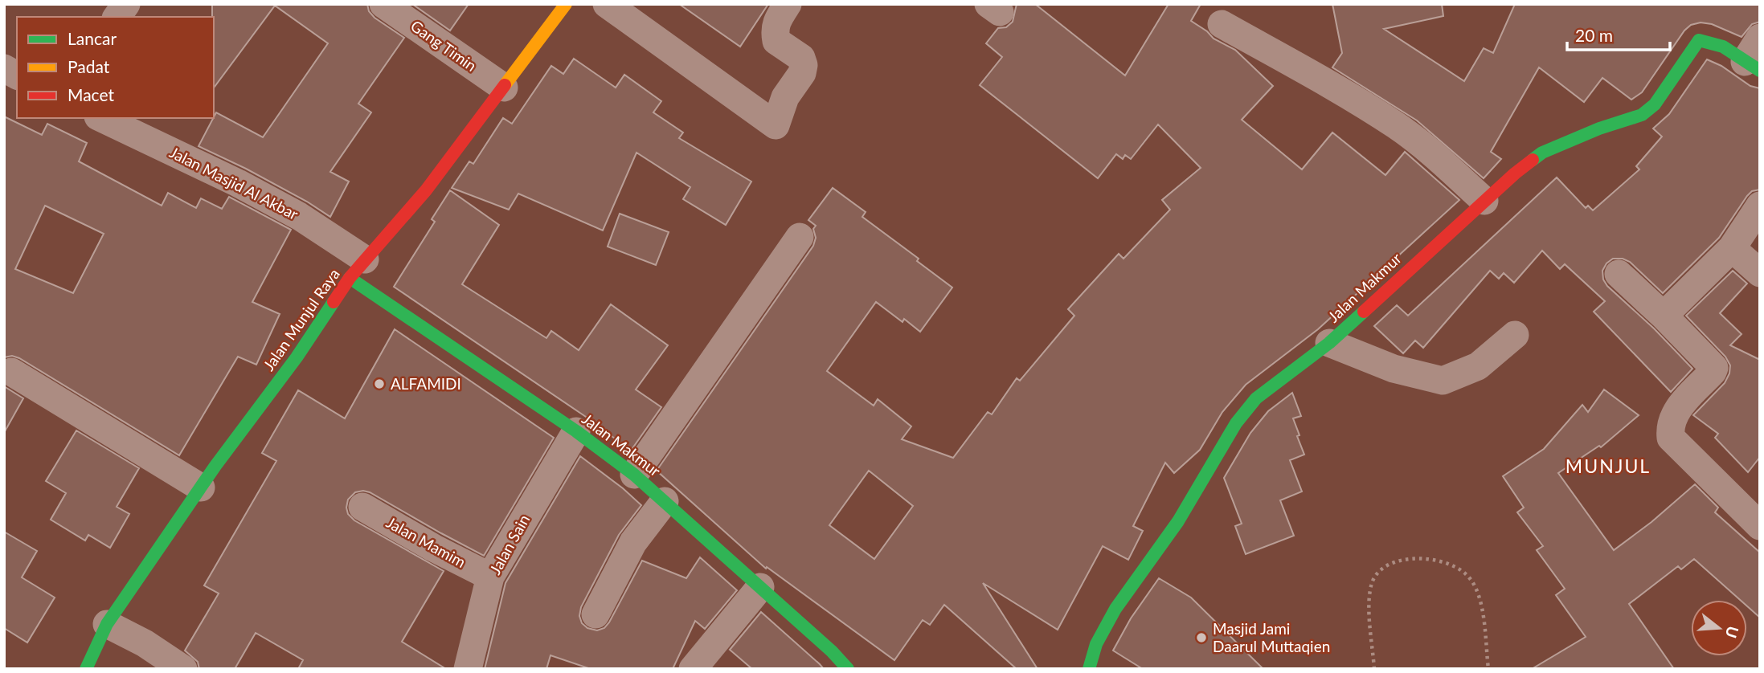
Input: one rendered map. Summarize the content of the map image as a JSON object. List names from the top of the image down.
{
  "streets": {
    "street": [
      "Gang Timin",
      "Jalan Masjid Al Akbar",
      "Jalan Makmur",
      "Jalan Munjul Raya",
      "Jalan Mamim",
      "Jalan Sain"
    ]
  },
  "crossings": [
    ["Gang Timin", "Jalan Munjul Raya"],
    ["Jalan Masjid Al Akbar", "Jalan Makmur"],
    ["Jalan Masjid Al Akbar", "Jalan Munjul Raya"],
    ["Jalan Makmur", "Jalan Munjul Raya"],
    ["Jalan Makmur", "Jalan Sain"],
    ["Jalan Mamim", "Jalan Sain"]
  ],
  "districts": ["MUNJUL"],
  "places": ["ALFAMIDI", "Masjid Jami Daarul Muttaqien"],
  "legend": ["Lancar", "Padat", "Macet"],
  "scale_bar": "20 m",
  "north": "right"
}
